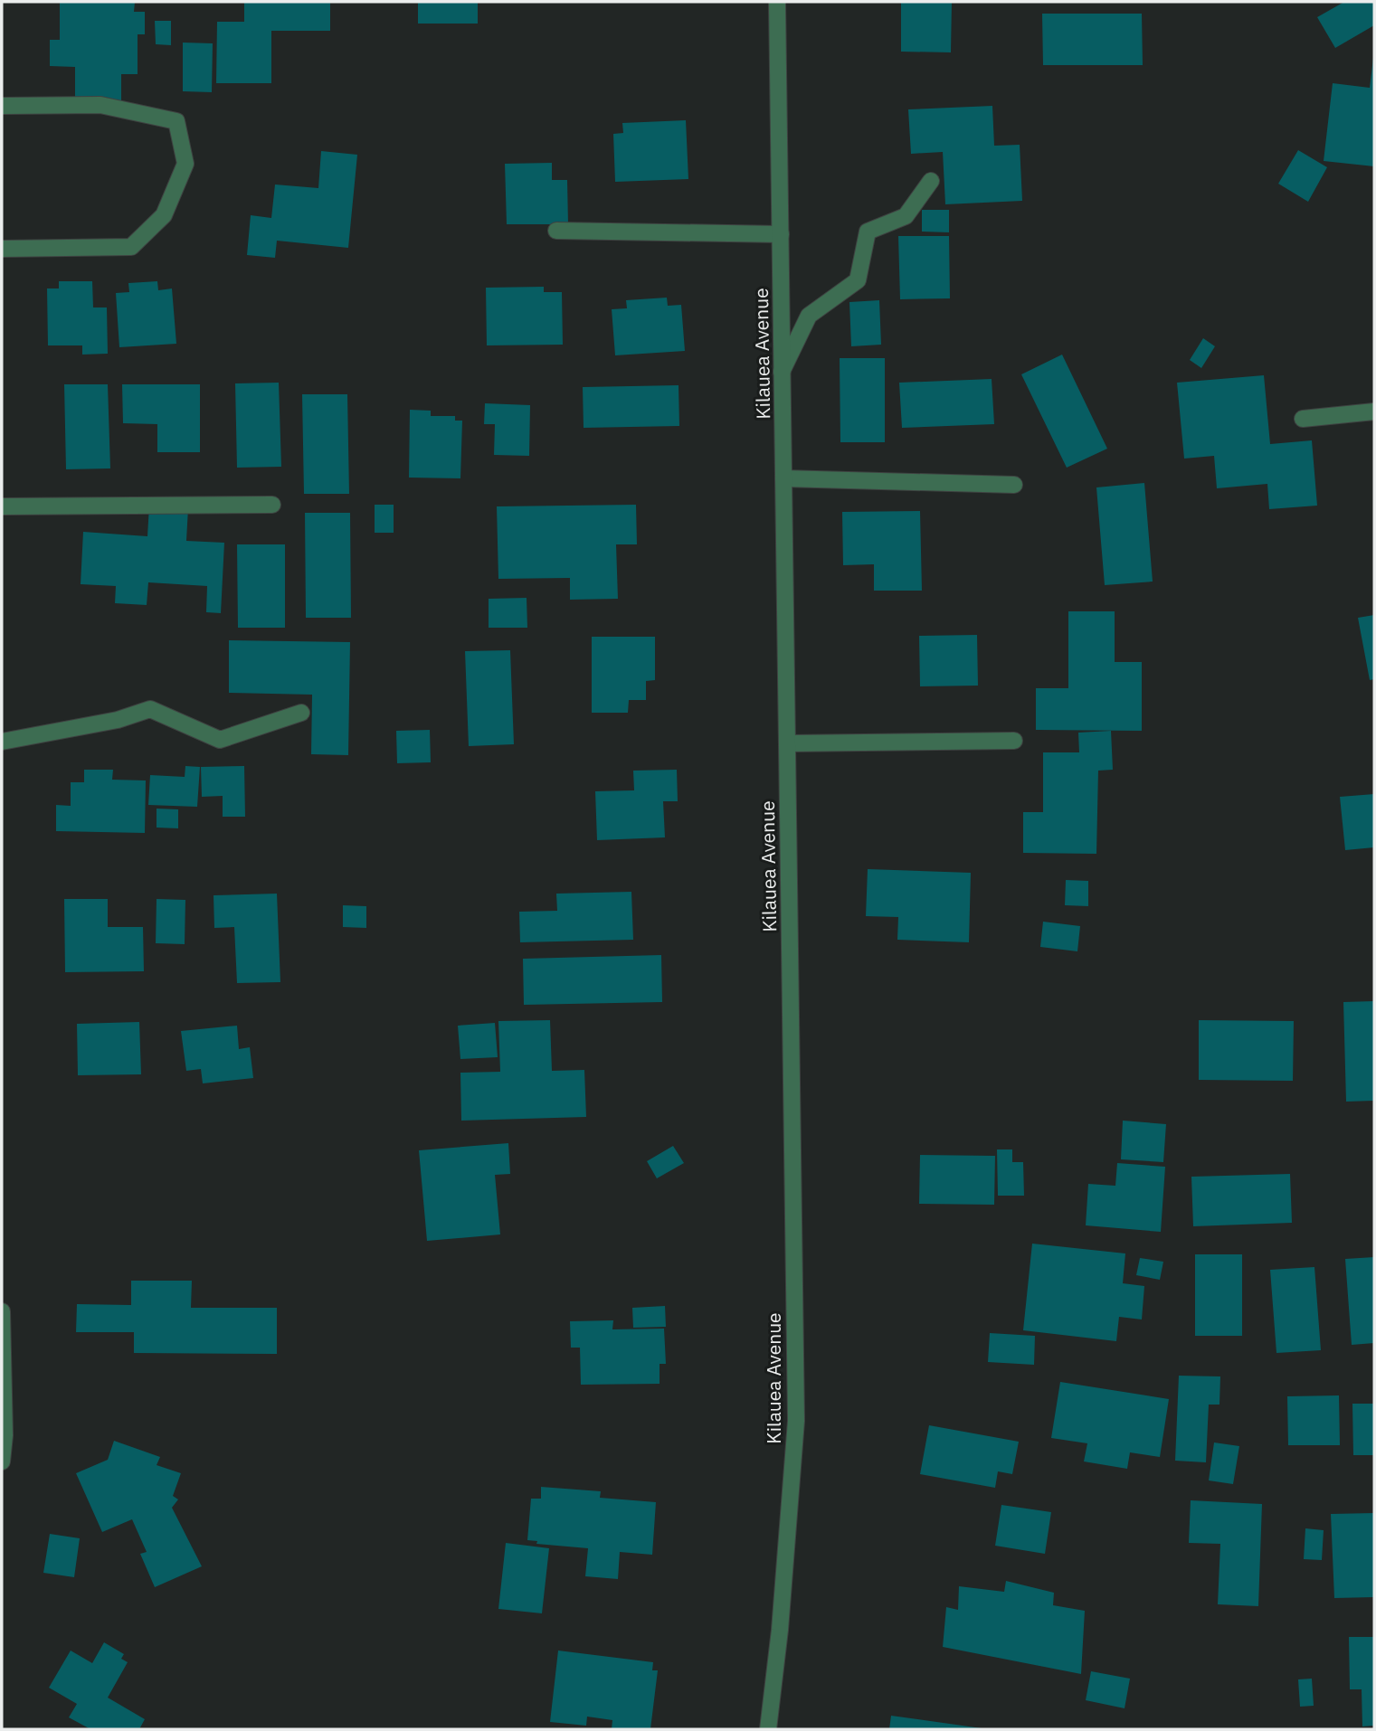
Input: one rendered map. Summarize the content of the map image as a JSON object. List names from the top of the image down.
{
  "streets": {
    "street": ["Kilauea Avenue"]
  }
}
